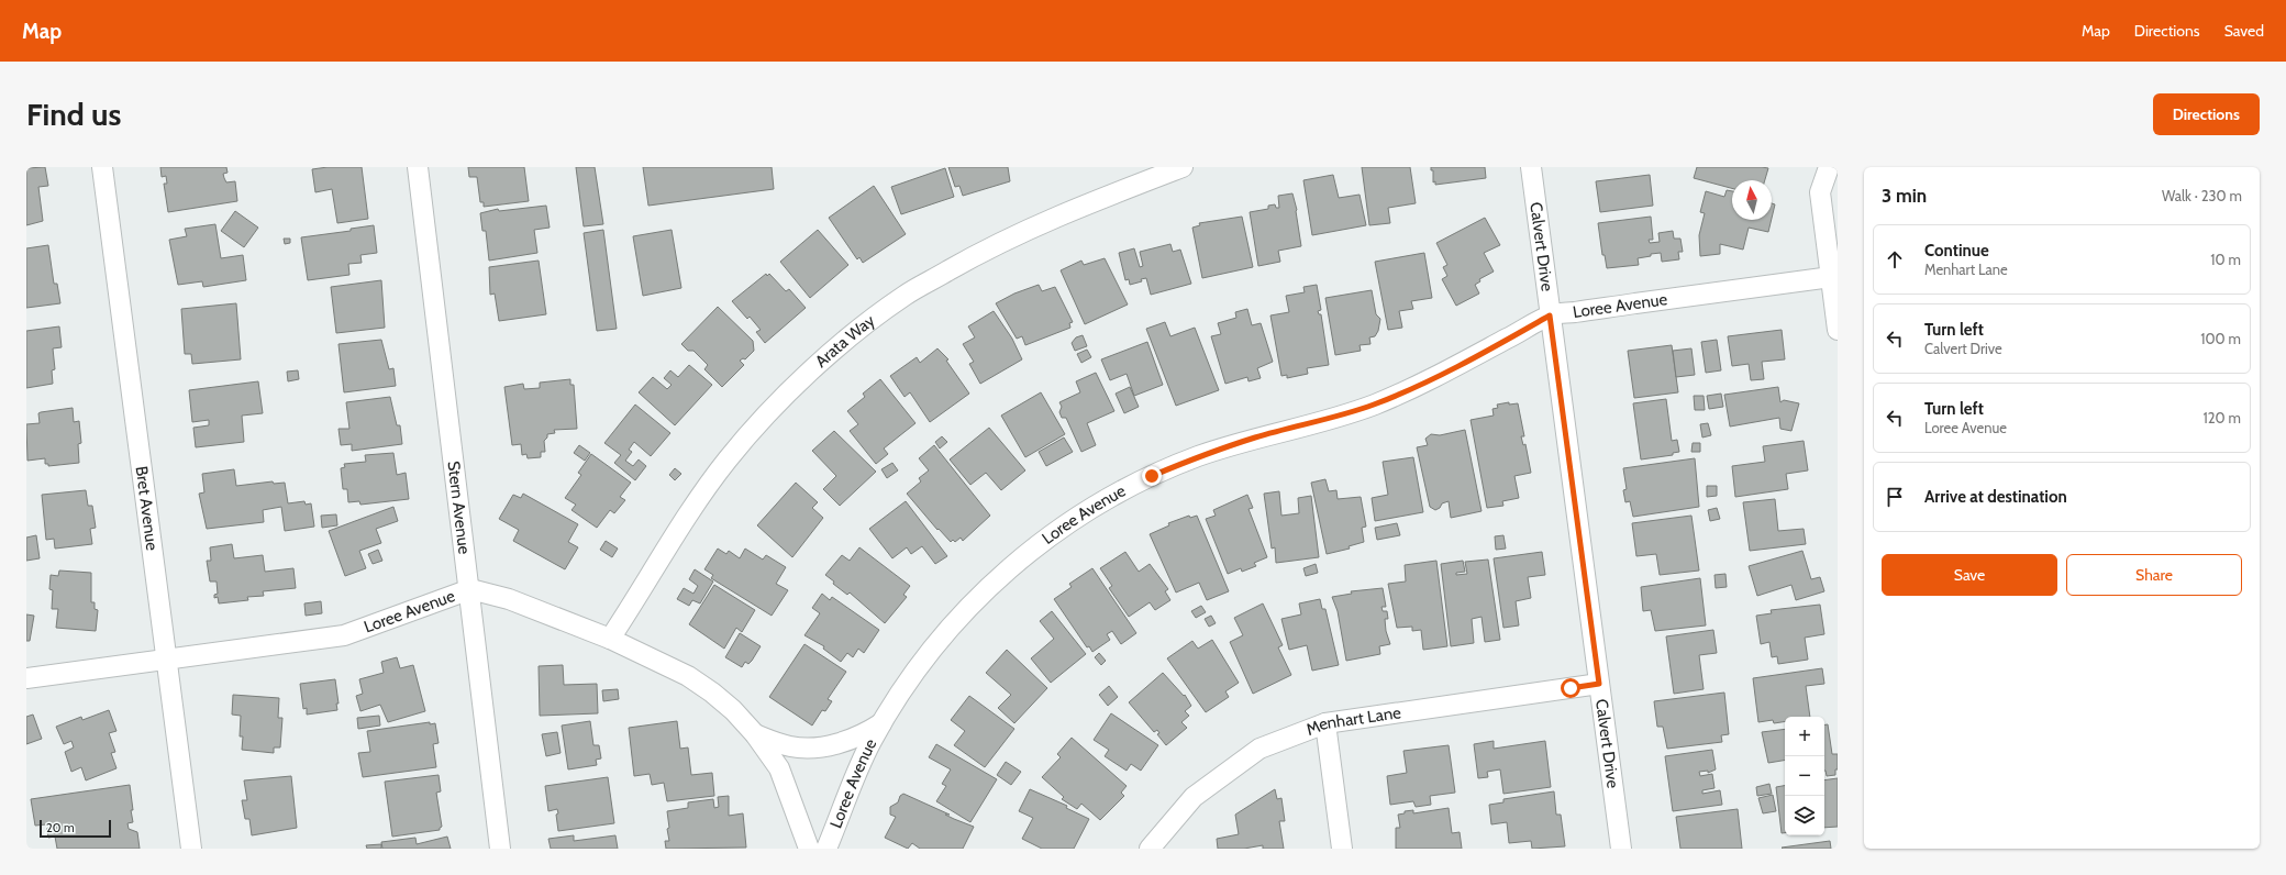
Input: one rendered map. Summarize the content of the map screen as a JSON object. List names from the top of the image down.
{
  "streets": {
    "street": [
      "Calvert Drive",
      "Loree Avenue",
      "Arata Way",
      "Bret Avenue",
      "Stern Avenue",
      "Menhart Lane"
    ]
  },
  "crossings": [
    ["Calvert Drive", "Loree Avenue"],
    ["Calvert Drive", "Menhart Lane"],
    ["Loree Avenue", "Arata Way"],
    ["Loree Avenue", "Bret Avenue"],
    ["Loree Avenue", "Stern Avenue"]
  ],
  "scale_bar": "20 m",
  "north": "top",
  "page": {
    "header": "Map",
    "nav": ["Map", "Directions", "Saved"],
    "buttons": [
      "Directions",
      ["Save", "Share"]
    ],
    "title": "Find us",
    "heading": ["3 min", "Walk · 230 m"],
    "list": [
      ["Continue", "Menhart Lane", "10 m"],
      ["Turn left", "Calvert Drive", "100 m"],
      ["Turn left", "Loree Avenue", "120 m"],
      "Arrive at destination"
    ],
    "map_buttons": ["+", "−"],
    "scale": "20 m"
  }
}
